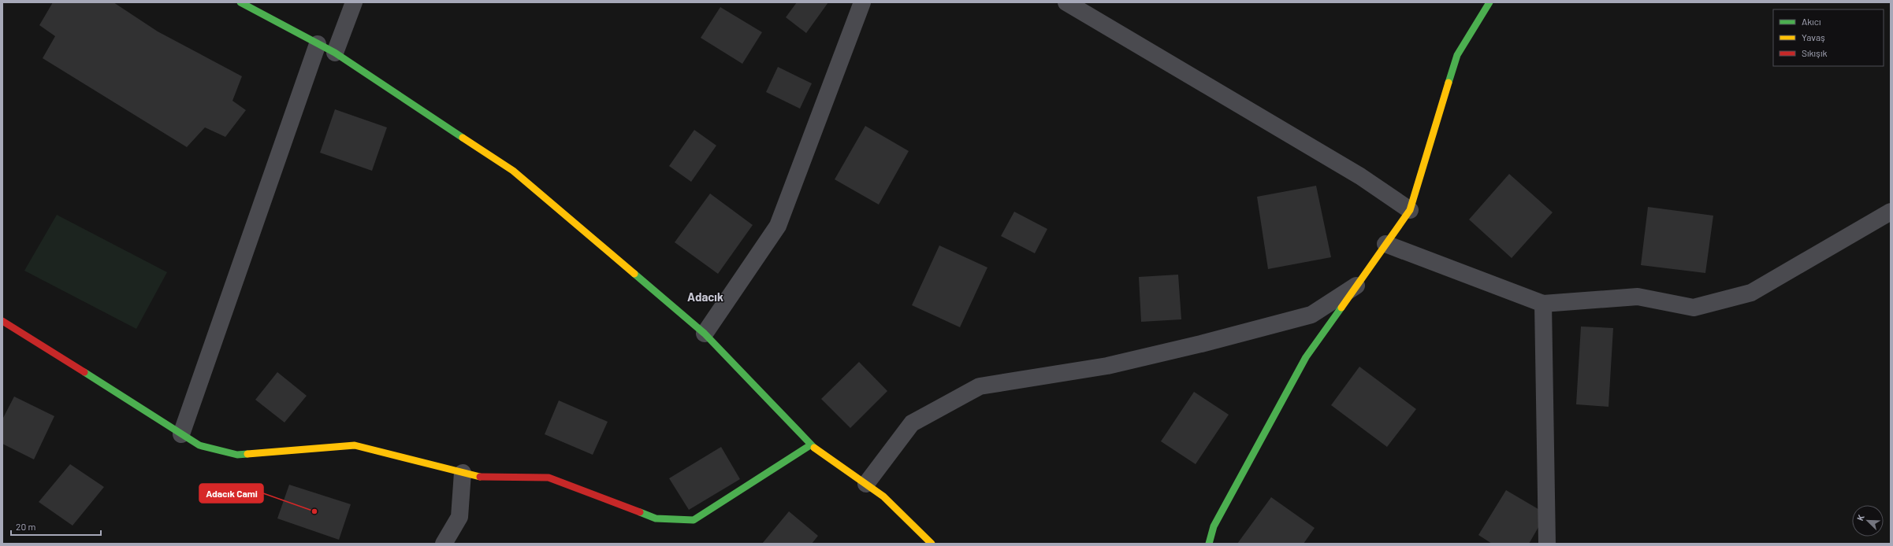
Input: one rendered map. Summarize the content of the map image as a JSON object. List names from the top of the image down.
{
  "districts": ["Adacık"],
  "places": ["Adacık Cami"],
  "legend": ["Akıcı", "Yavaş", "Sıkışık"],
  "scale_bar": "20 m",
  "north": "top left"
}
